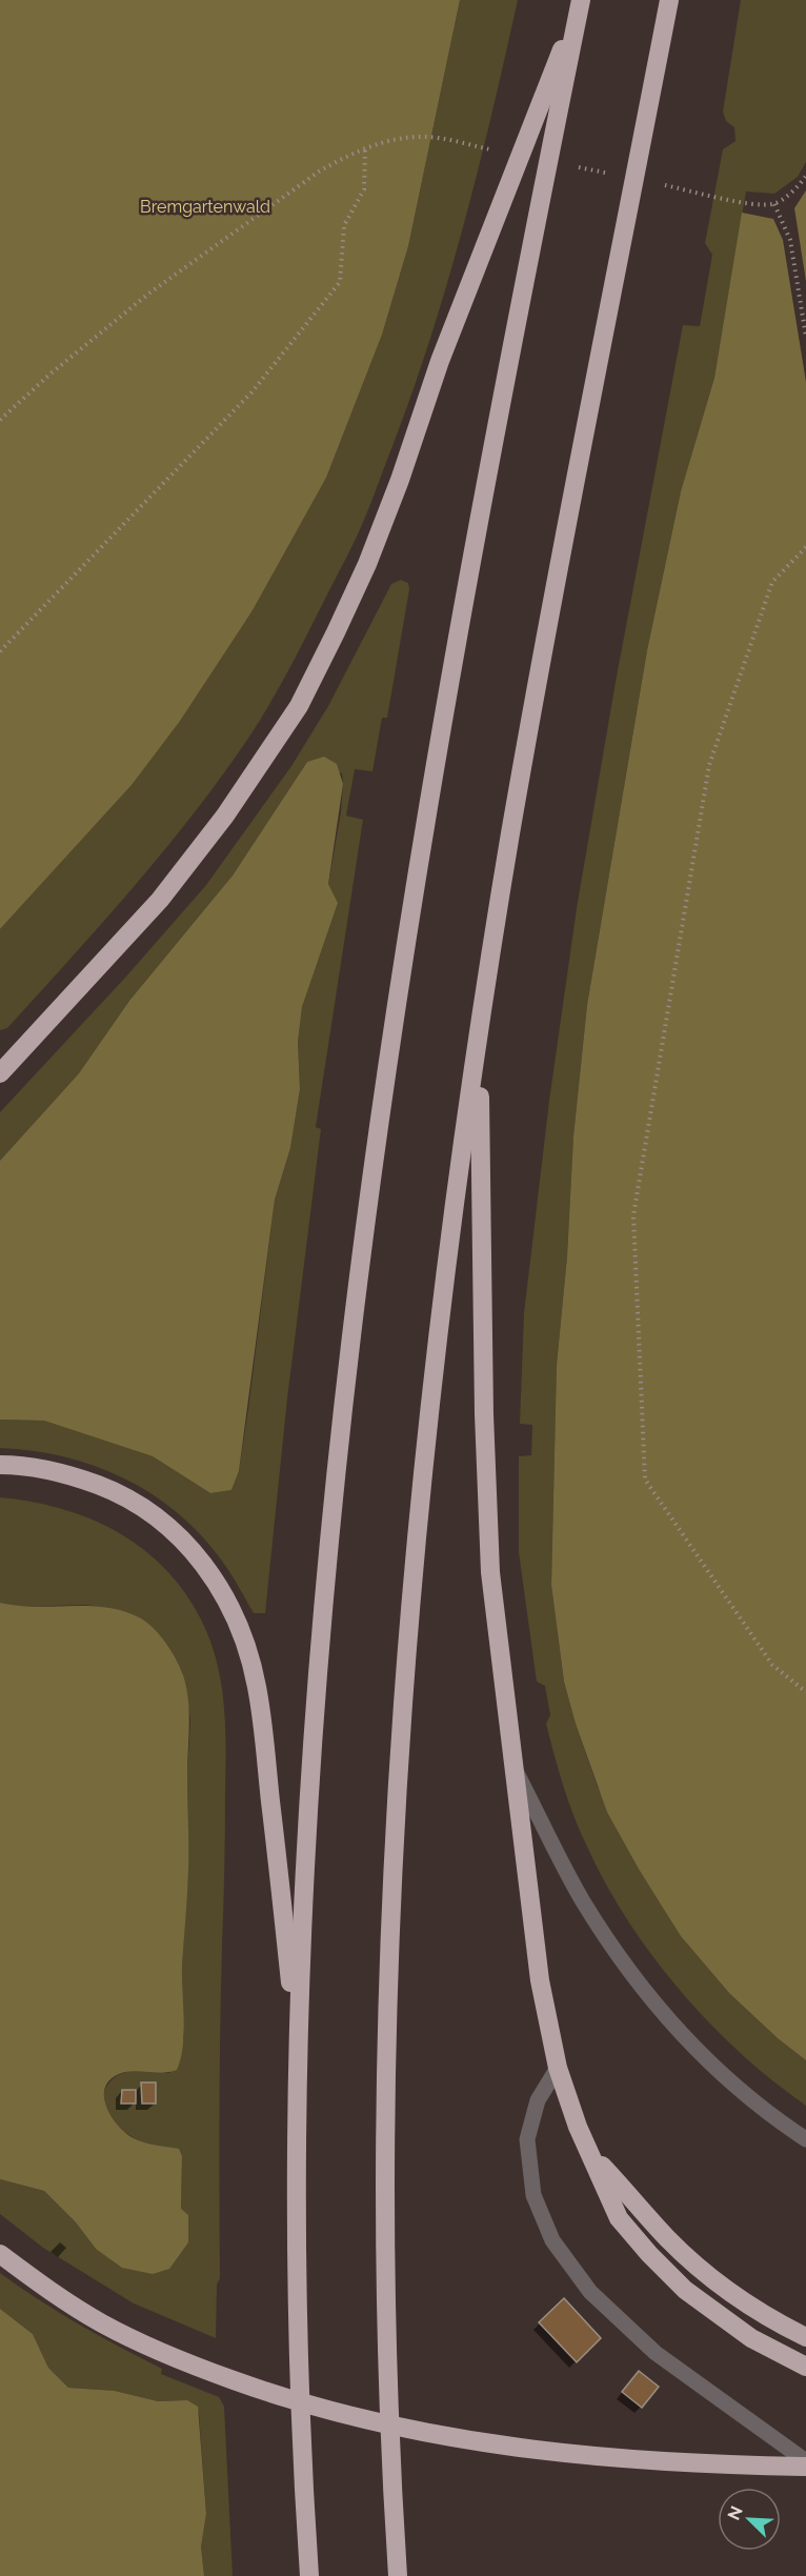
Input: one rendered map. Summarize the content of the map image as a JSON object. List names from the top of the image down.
{
  "parks": ["Bremgartenwald"],
  "north": "top left"
}
